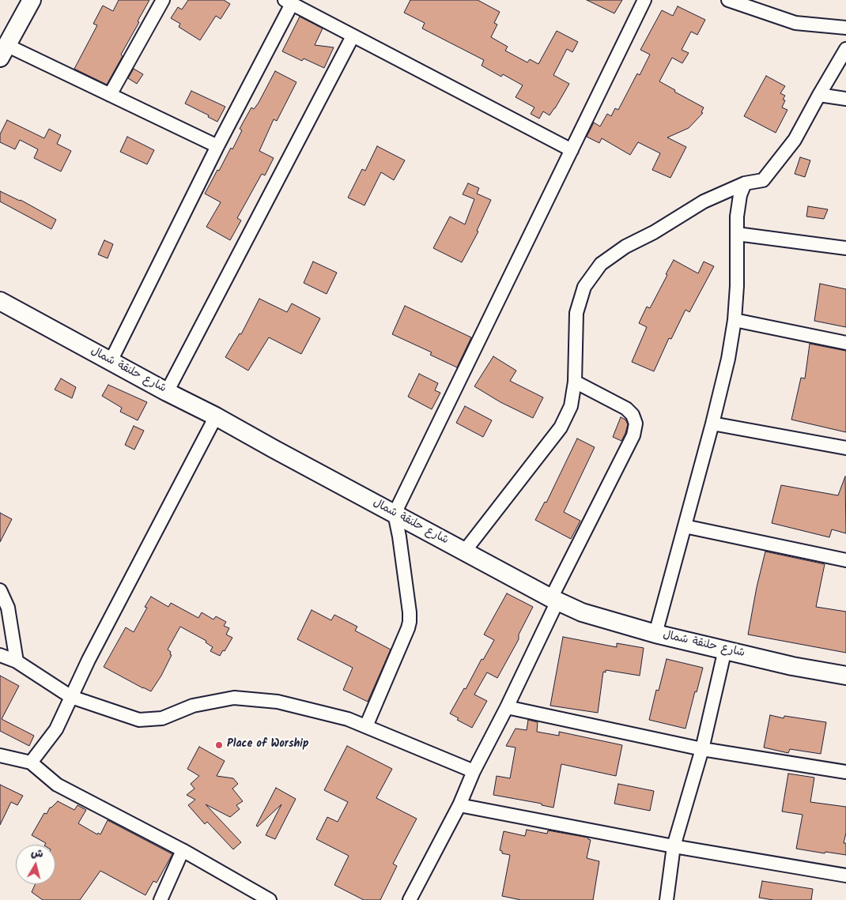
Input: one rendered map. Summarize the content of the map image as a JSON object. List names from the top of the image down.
{
  "streets": {
    "street": ["شارع حلنقة شمال"]
  },
  "places": ["Place of Worship"],
  "north": "top"
}
